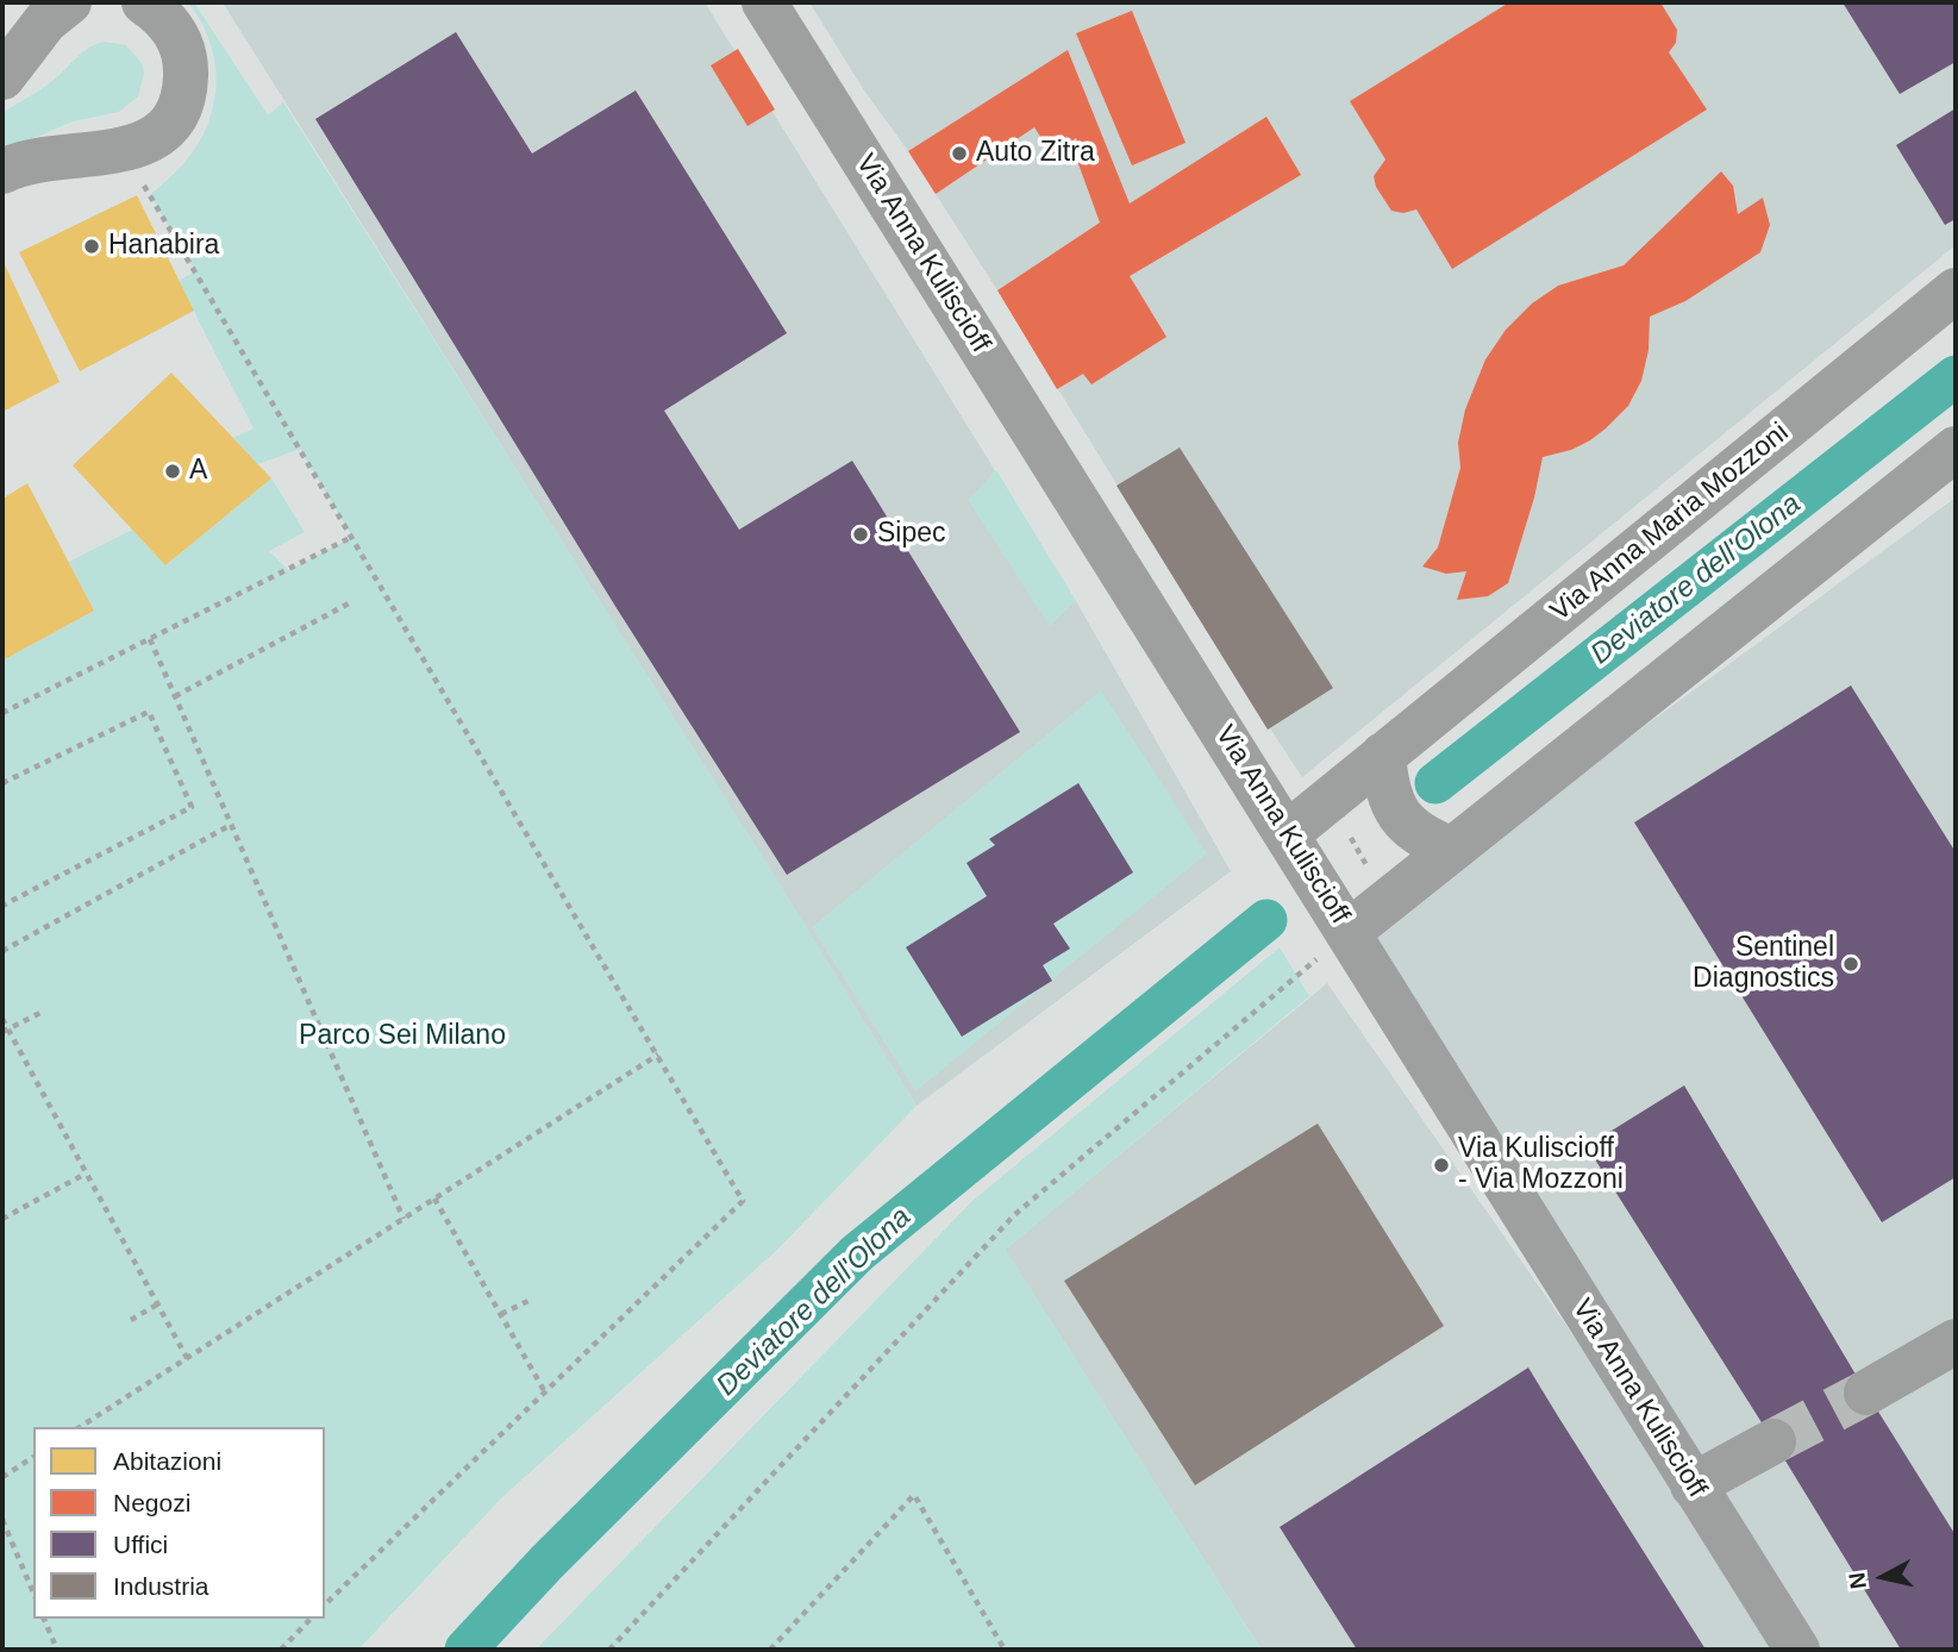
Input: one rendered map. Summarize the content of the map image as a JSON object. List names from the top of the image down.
{
  "streets": {
    "street": ["Via Anna Kuliscioff", "Via Anna Maria Mozzoni"]
  },
  "crossings": [
    ["Via Anna Kuliscioff", "Via Anna Maria Mozzoni"]
  ],
  "water": ["Deviatore dell'Olona"],
  "parks": ["Parco Sei Milano"],
  "places": [
    "Auto Zitra",
    "Hanabira",
    "A",
    "Sipec",
    "Sentinel Diagnostics",
    "Via Kuliscioff - Via Mozzoni"
  ],
  "legend": [
    "Abitazioni",
    "Negozi",
    "Uffici",
    "Industria"
  ],
  "north": "left"
}
